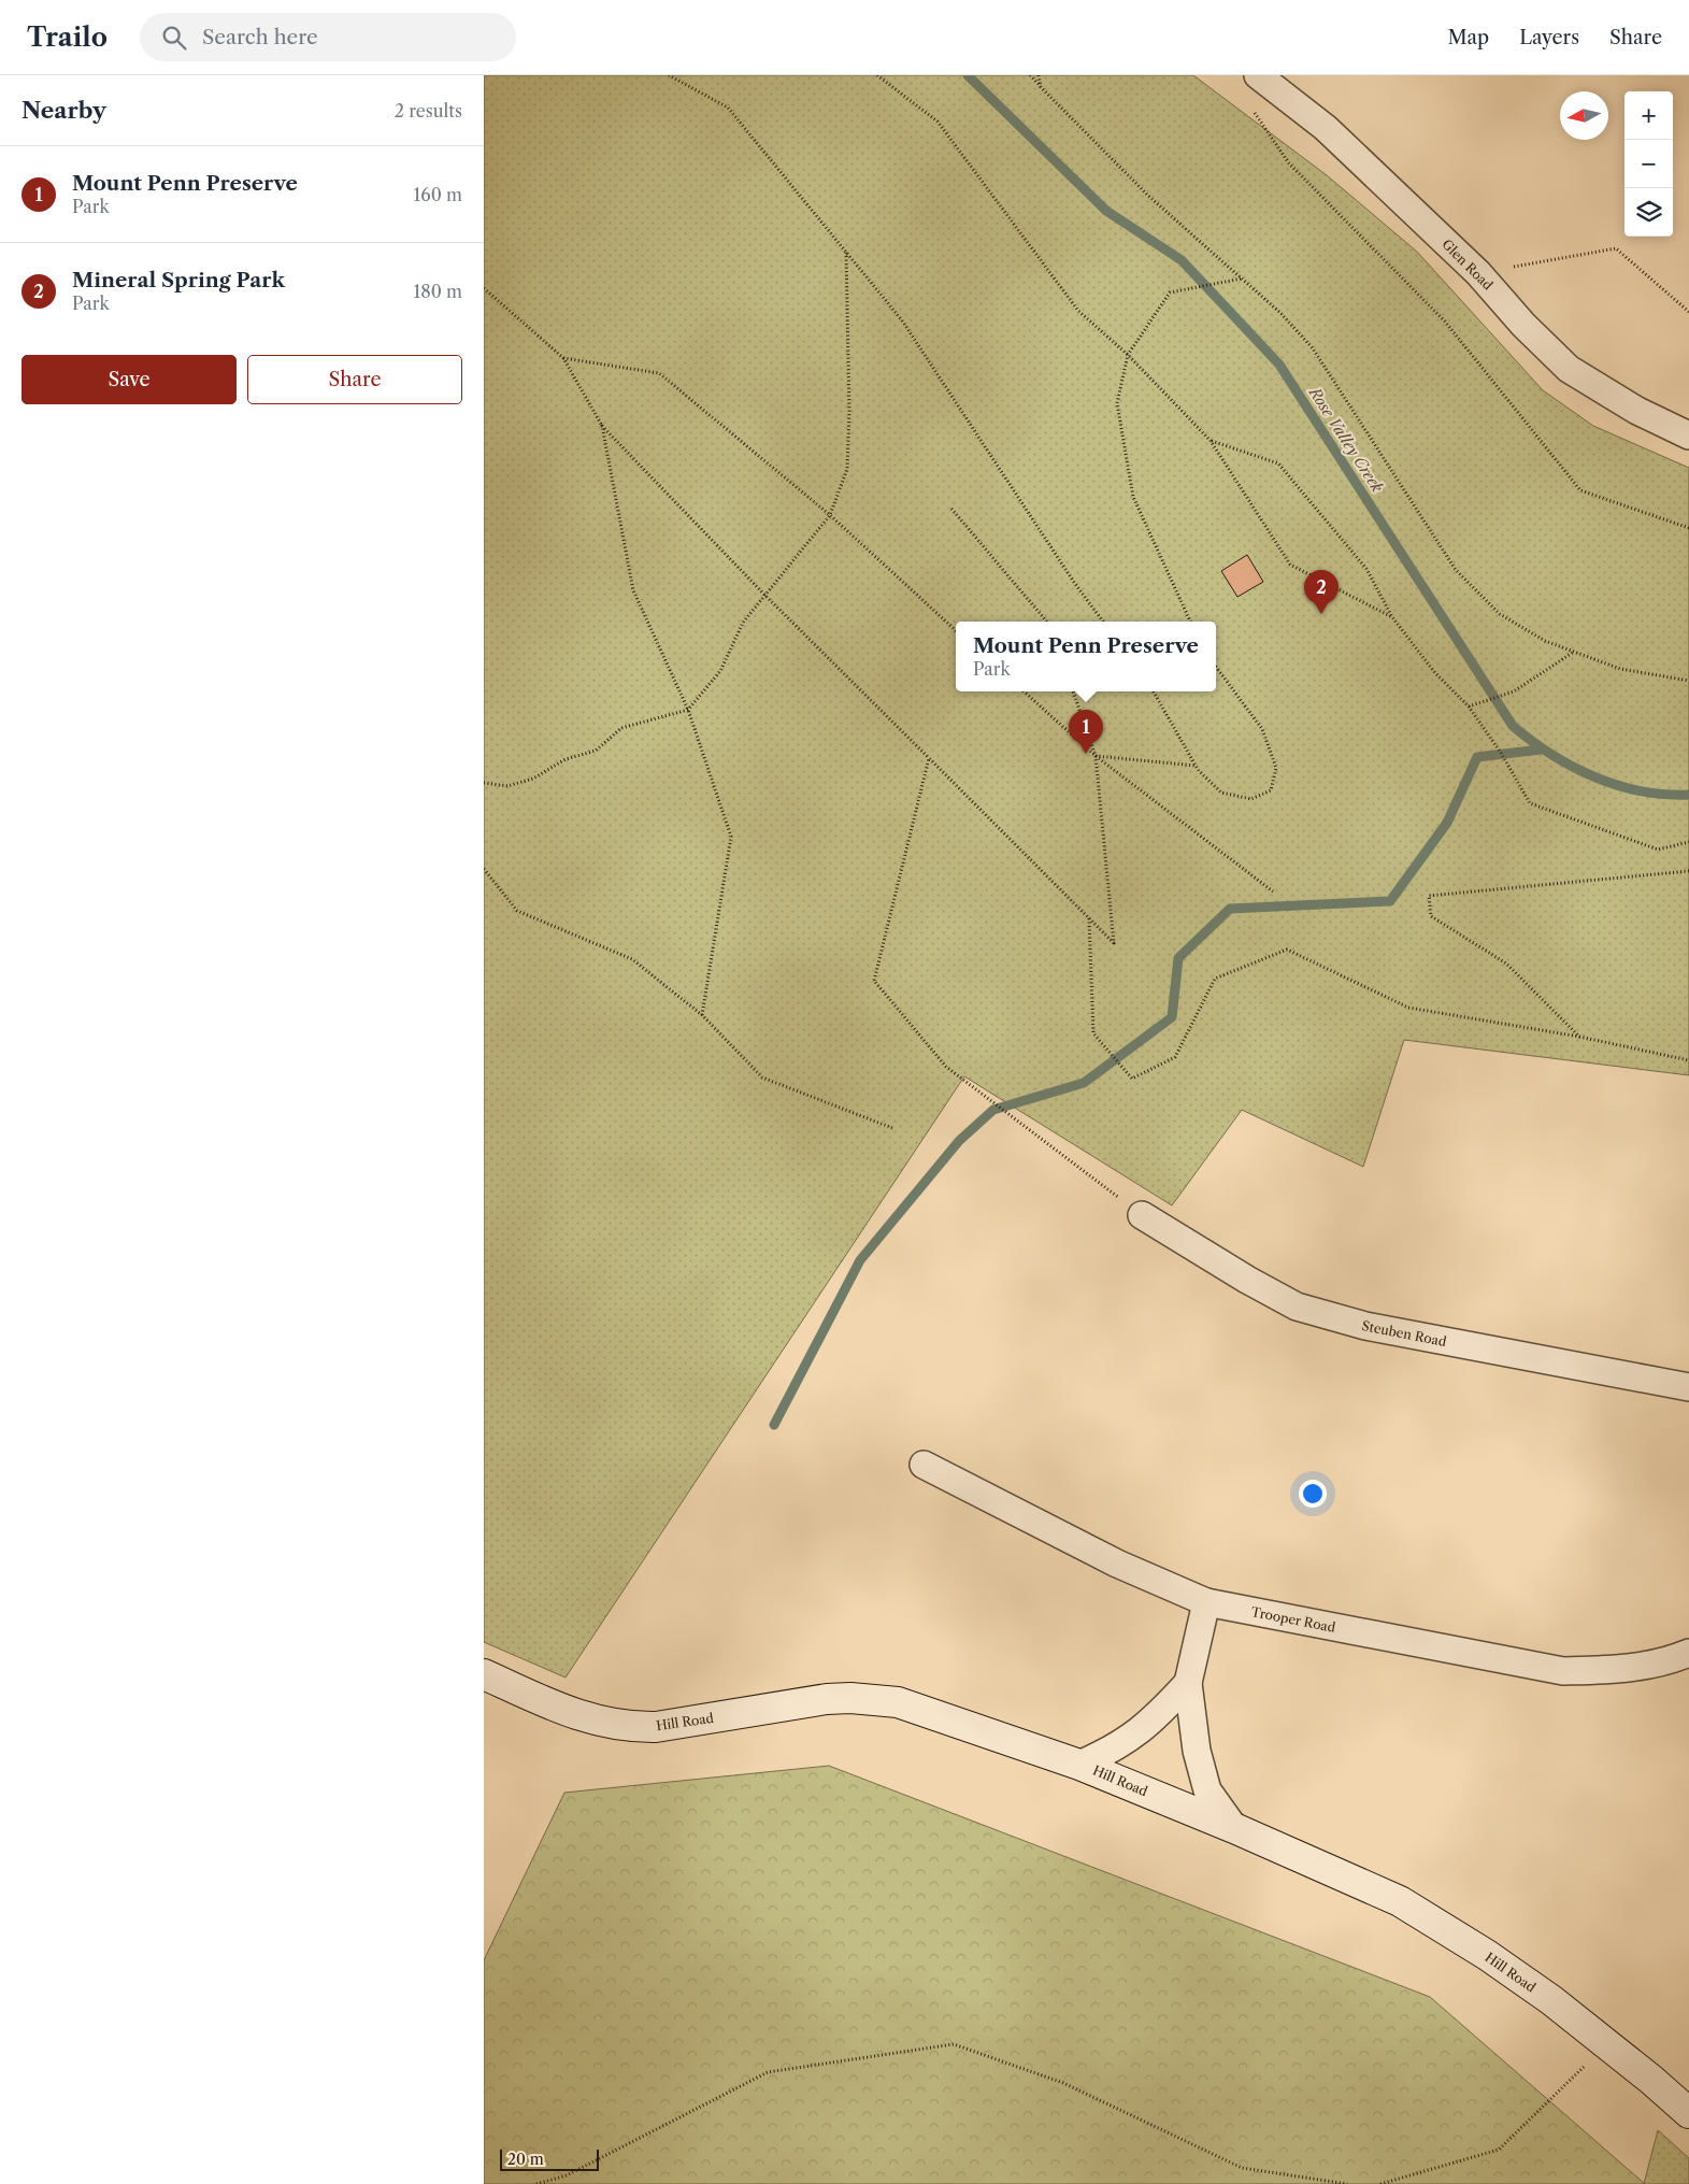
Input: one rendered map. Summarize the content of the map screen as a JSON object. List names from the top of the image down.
{
  "streets": {
    "street": [
      "Glen Road",
      "Steuben Road",
      "Trooper Road",
      "Hill Road"
    ]
  },
  "water": ["Rose Valley Creek"],
  "scale_bar": "20 m",
  "north": "left",
  "page": {
    "header": "Trailo",
    "search": "Search here",
    "nav": ["Map", "Layers", "Share"],
    "heading": ["Nearby", "2 results"],
    "map_buttons": ["+", "−"],
    "list": [
      {
        "mark": "1",
        "name": "Mount Penn Preserve",
        "note": "Park",
        "value": "160 m"
      },
      {
        "mark": "2",
        "name": "Mineral Spring Park",
        "note": "Park",
        "value": "180 m"
      }
    ],
    "buttons": ["Save", "Share"],
    "pins": ["2", "1"],
    "popup": ["Mount Penn Preserve", "Park"],
    "scale": "20 m"
  }
}
